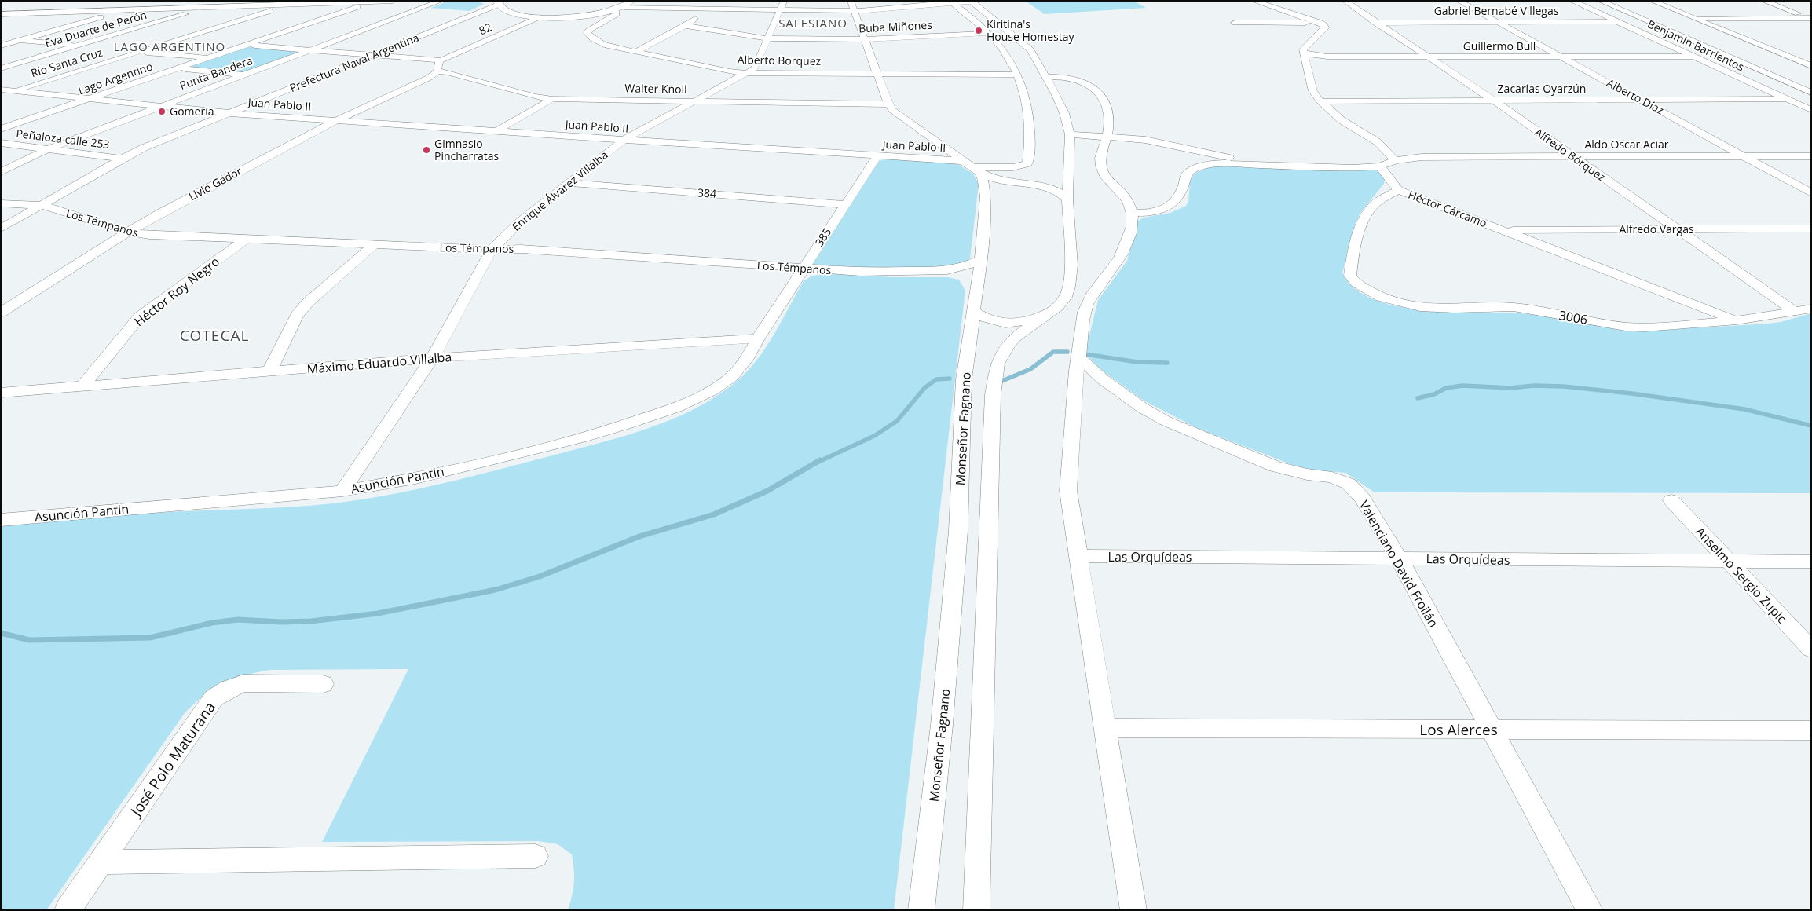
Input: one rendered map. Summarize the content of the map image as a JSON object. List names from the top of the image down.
{
  "streets": {
    "street": [
      "Gabriel Bernabé Villegas",
      "Buba Miñones",
      "Eva Duarte de Perón",
      "82",
      "Benjamin Barrientos",
      "Guillermo Bull",
      "Alberto Borquez",
      "Río Santa Cruz",
      "Prefectura Naval Argentina",
      "Punta Bandera",
      "Lago Argentino",
      "Walter Knoll",
      "Zacarías Oyarzún",
      "Alberto Díaz",
      "Juan Pablo II",
      "Peñaloza calle 253",
      "Aldo Oscar Aciar",
      "Alfredo Bórquez",
      "Livio Gádor",
      "Enrique Álvarez Villalba",
      "384",
      "Héctor Cárcamo",
      "Los Témpanos",
      "Alfredo Vargas",
      "385",
      "Héctor Roy Negro",
      "3006",
      "Máximo Eduardo Villalba",
      "Monseñor Fagnano",
      "Asunción Pantin",
      "Las Orquídeas",
      "Valenciano David Froilán",
      "Anselmo Sergio Zupic",
      "Los Alerces",
      "José Polo Maturana"
    ]
  },
  "crossings": [
    ["Gabriel Bernabé Villegas", "Benjamin Barrientos"],
    ["Gabriel Bernabé Villegas", "Alberto Díaz"],
    ["Gabriel Bernabé Villegas", "Alfredo Bórquez"],
    ["Buba Miñones", "Enrique Álvarez Villalba"],
    ["82", "Walter Knoll"],
    ["82", "Livio Gádor"],
    ["Benjamin Barrientos", "Guillermo Bull"],
    ["Benjamin Barrientos", "Zacarías Oyarzún"],
    ["Guillermo Bull", "Alberto Díaz"],
    ["Guillermo Bull", "Alfredo Bórquez"],
    ["Alberto Borquez", "Enrique Álvarez Villalba"],
    ["Río Santa Cruz", "Juan Pablo II"],
    ["Prefectura Naval Argentina", "Walter Knoll"],
    ["Prefectura Naval Argentina", "Juan Pablo II"],
    ["Prefectura Naval Argentina", "Peñaloza calle 253"],
    ["Prefectura Naval Argentina", "Los Témpanos"],
    ["Punta Bandera", "Walter Knoll"],
    ["Punta Bandera", "Juan Pablo II"],
    ["Punta Bandera", "Peñaloza calle 253"],
    ["Lago Argentino", "Walter Knoll"],
    ["Lago Argentino", "Juan Pablo II"],
    ["Walter Knoll", "Livio Gádor"],
    ["Walter Knoll", "Enrique Álvarez Villalba"],
    ["Zacarías Oyarzún", "Alberto Díaz"],
    ["Zacarías Oyarzún", "Alfredo Bórquez"],
    ["Alberto Díaz", "Aldo Oscar Aciar"],
    ["Juan Pablo II", "Livio Gádor"],
    ["Juan Pablo II", "Enrique Álvarez Villalba"],
    ["Juan Pablo II", "385"],
    ["Aldo Oscar Aciar", "Alfredo Bórquez"],
    ["Alfredo Bórquez", "Alfredo Vargas"],
    ["Alfredo Bórquez", "3006"],
    ["Livio Gádor", "Los Témpanos"],
    ["Enrique Álvarez Villalba", "384"],
    ["Enrique Álvarez Villalba", "Los Témpanos"],
    ["Enrique Álvarez Villalba", "Máximo Eduardo Villalba"],
    ["Enrique Álvarez Villalba", "Asunción Pantin"],
    ["384", "385"],
    ["Héctor Cárcamo", "Alfredo Vargas"],
    ["Héctor Cárcamo", "3006"],
    ["Los Témpanos", "385"],
    ["Los Témpanos", "Héctor Roy Negro"],
    ["Los Témpanos", "Monseñor Fagnano"],
    ["385", "Máximo Eduardo Villalba"],
    ["385", "Asunción Pantin"],
    ["Héctor Roy Negro", "Máximo Eduardo Villalba"],
    ["Máximo Eduardo Villalba", "Asunción Pantin"],
    ["Las Orquídeas", "Valenciano David Froilán"],
    ["Las Orquídeas", "Anselmo Sergio Zupic"],
    ["Valenciano David Froilán", "Los Alerces"]
  ],
  "districts": ["SALESIANO", "LAGO ARGENTINO", "COTECAL"],
  "places": ["Kiritina's House Homestay", "Gomeria", "Gimnasio Pincharratas"]
}
